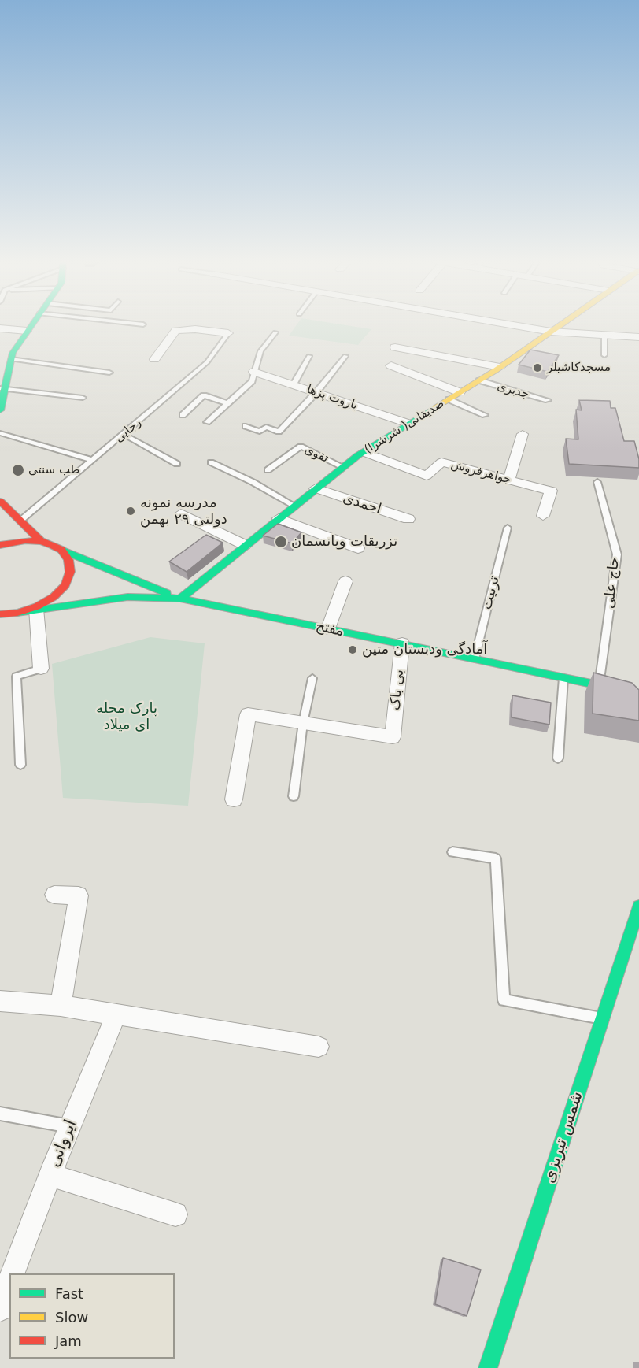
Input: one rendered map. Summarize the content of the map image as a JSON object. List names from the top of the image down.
{
  "streets": {
    "main road": ["(شرشرا )صدیقانی", "مفتح", "شمس تبریزی"],
    "street": [
      "باروت پزها",
      "جواهرفروش",
      "احمدی",
      "بی باک",
      "ایروانی"
    ],
    "lane": [
      "جدیری",
      "رجایی",
      "تقوی",
      "حاج علی",
      "تربیت"
    ]
  },
  "crossings": [
    ["جدیری", "(شرشرا )صدیقانی"],
    ["باروت پزها", "(شرشرا )صدیقانی"],
    ["(شرشرا )صدیقانی", "تقوی"],
    ["(شرشرا )صدیقانی", "جواهرفروش"],
    ["(شرشرا )صدیقانی", "احمدی"],
    ["(شرشرا )صدیقانی", "مفتح"],
    ["حاج علی", "مفتح"],
    ["تربیت", "مفتح"],
    ["مفتح", "بی باک"]
  ],
  "parks": ["پارک محله ای میلاد"],
  "places": [
    "مسجدکاشیلر",
    "طب سنتی",
    "مدرسه نمونه دولتی ۲۹ بهمن",
    "تزریقات وپانسمان",
    "آمادگی ودبستان متین"
  ],
  "legend": ["Fast", "Slow", "Jam"]
}
